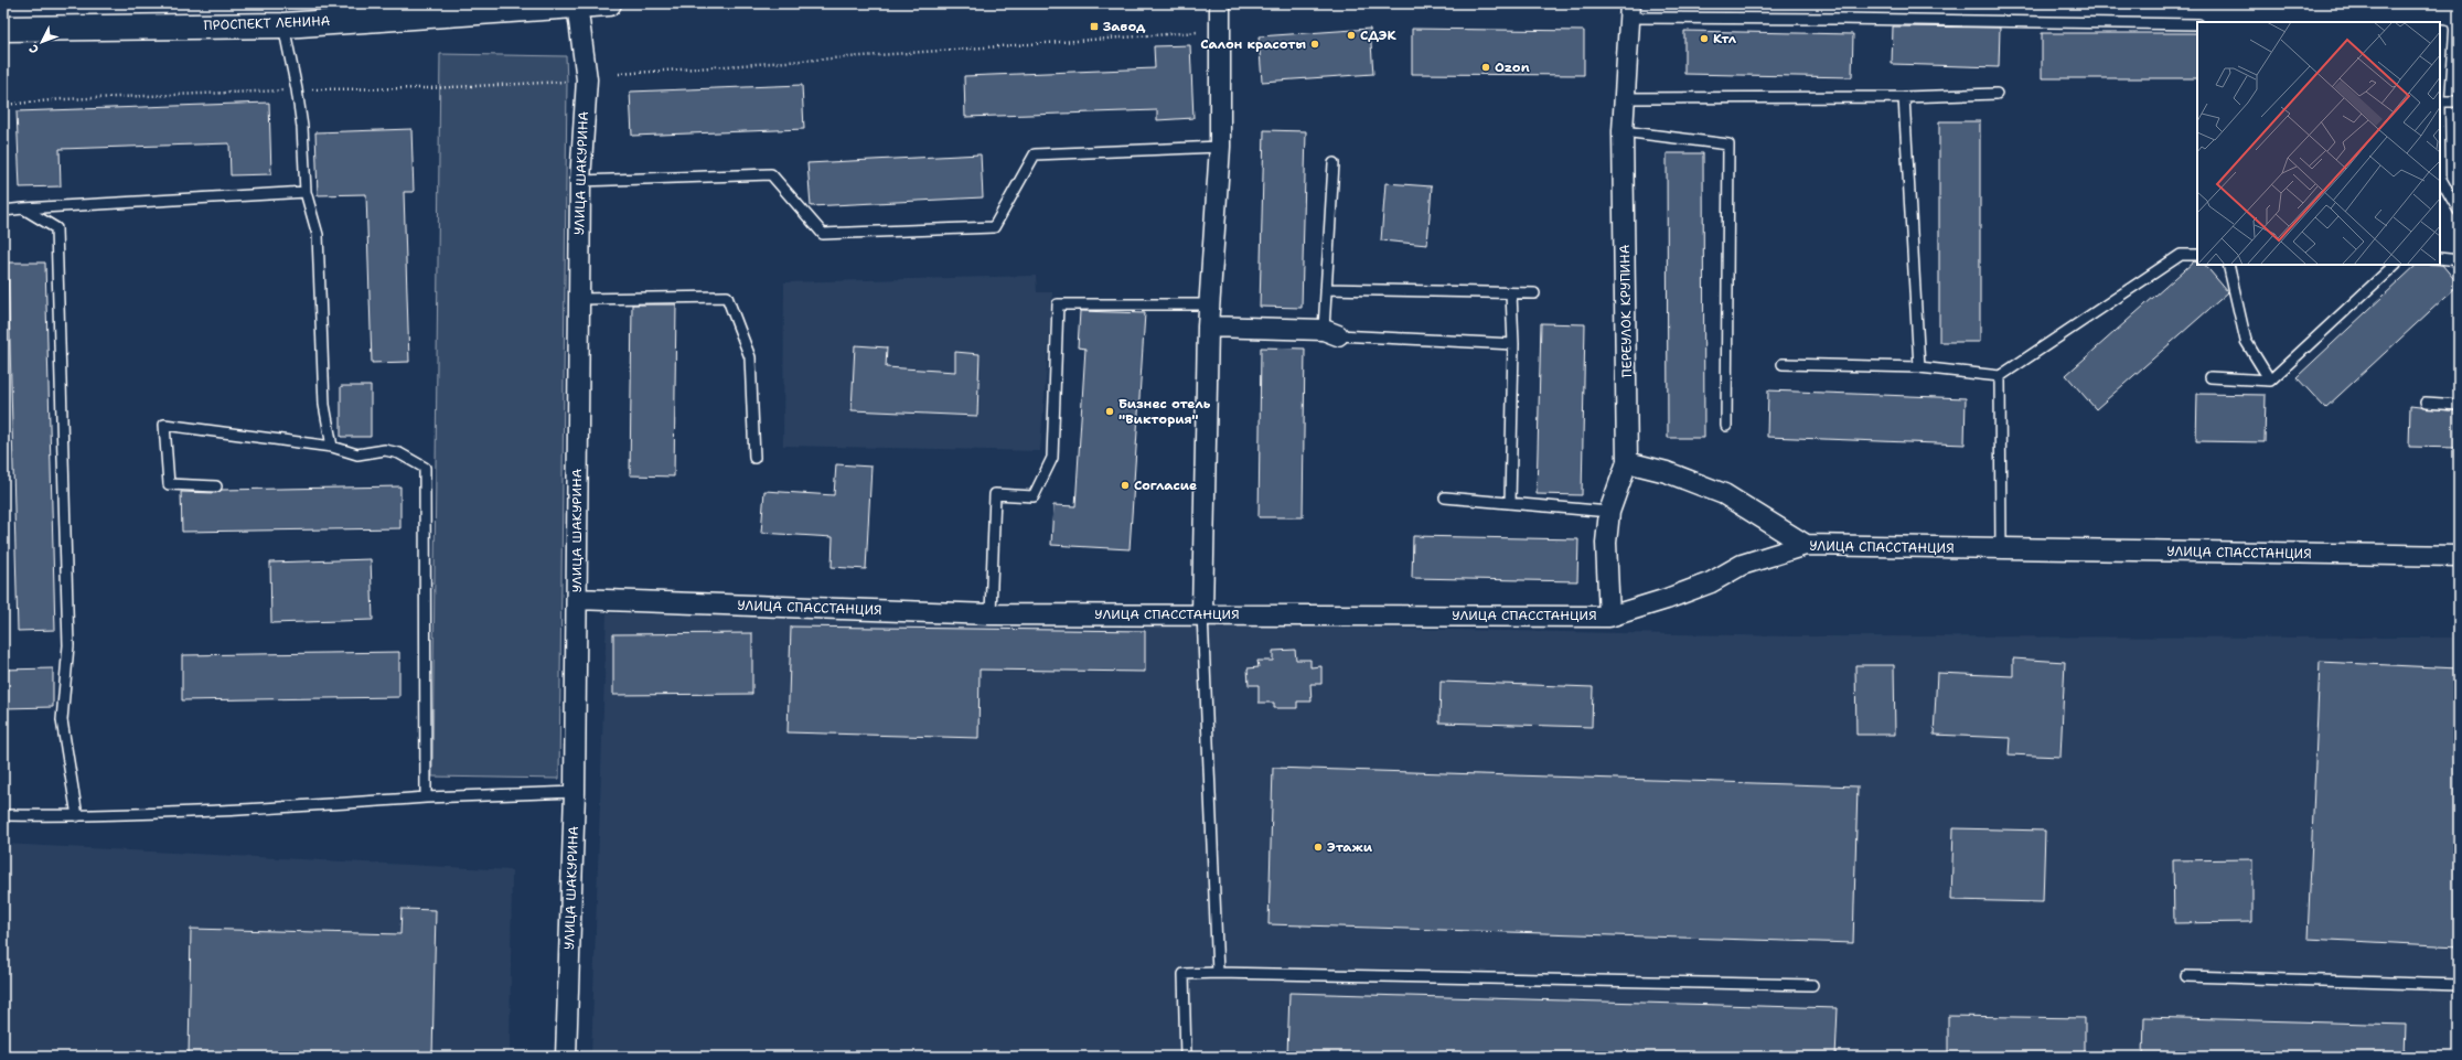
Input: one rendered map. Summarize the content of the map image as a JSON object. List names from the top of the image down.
{
  "streets": {
    "main road": ["ПРОСПЕКТ ЛЕНИНА"],
    "street": ["УЛИЦА ШАКУРИНА", "ПЕРЕУЛОК КРУПИНА", "УЛИЦА СПАССТАНЦИЯ"]
  },
  "crossings": [
    ["ПРОСПЕКТ ЛЕНИНА", "УЛИЦА ШАКУРИНА"],
    ["УЛИЦА ШАКУРИНА", "УЛИЦА СПАССТАНЦИЯ"],
    ["ПЕРЕУЛОК КРУПИНА", "УЛИЦА СПАССТАНЦИЯ"]
  ],
  "places": {
    "transit": ["Завод"],
    "other": [
      "СДЭК",
      "Ктл",
      "Салон красоты",
      "Ozon",
      "Бизнес отель \"Виктория\"",
      "Согласие",
      "Этажи"
    ]
  },
  "north": "bottom left"
}
